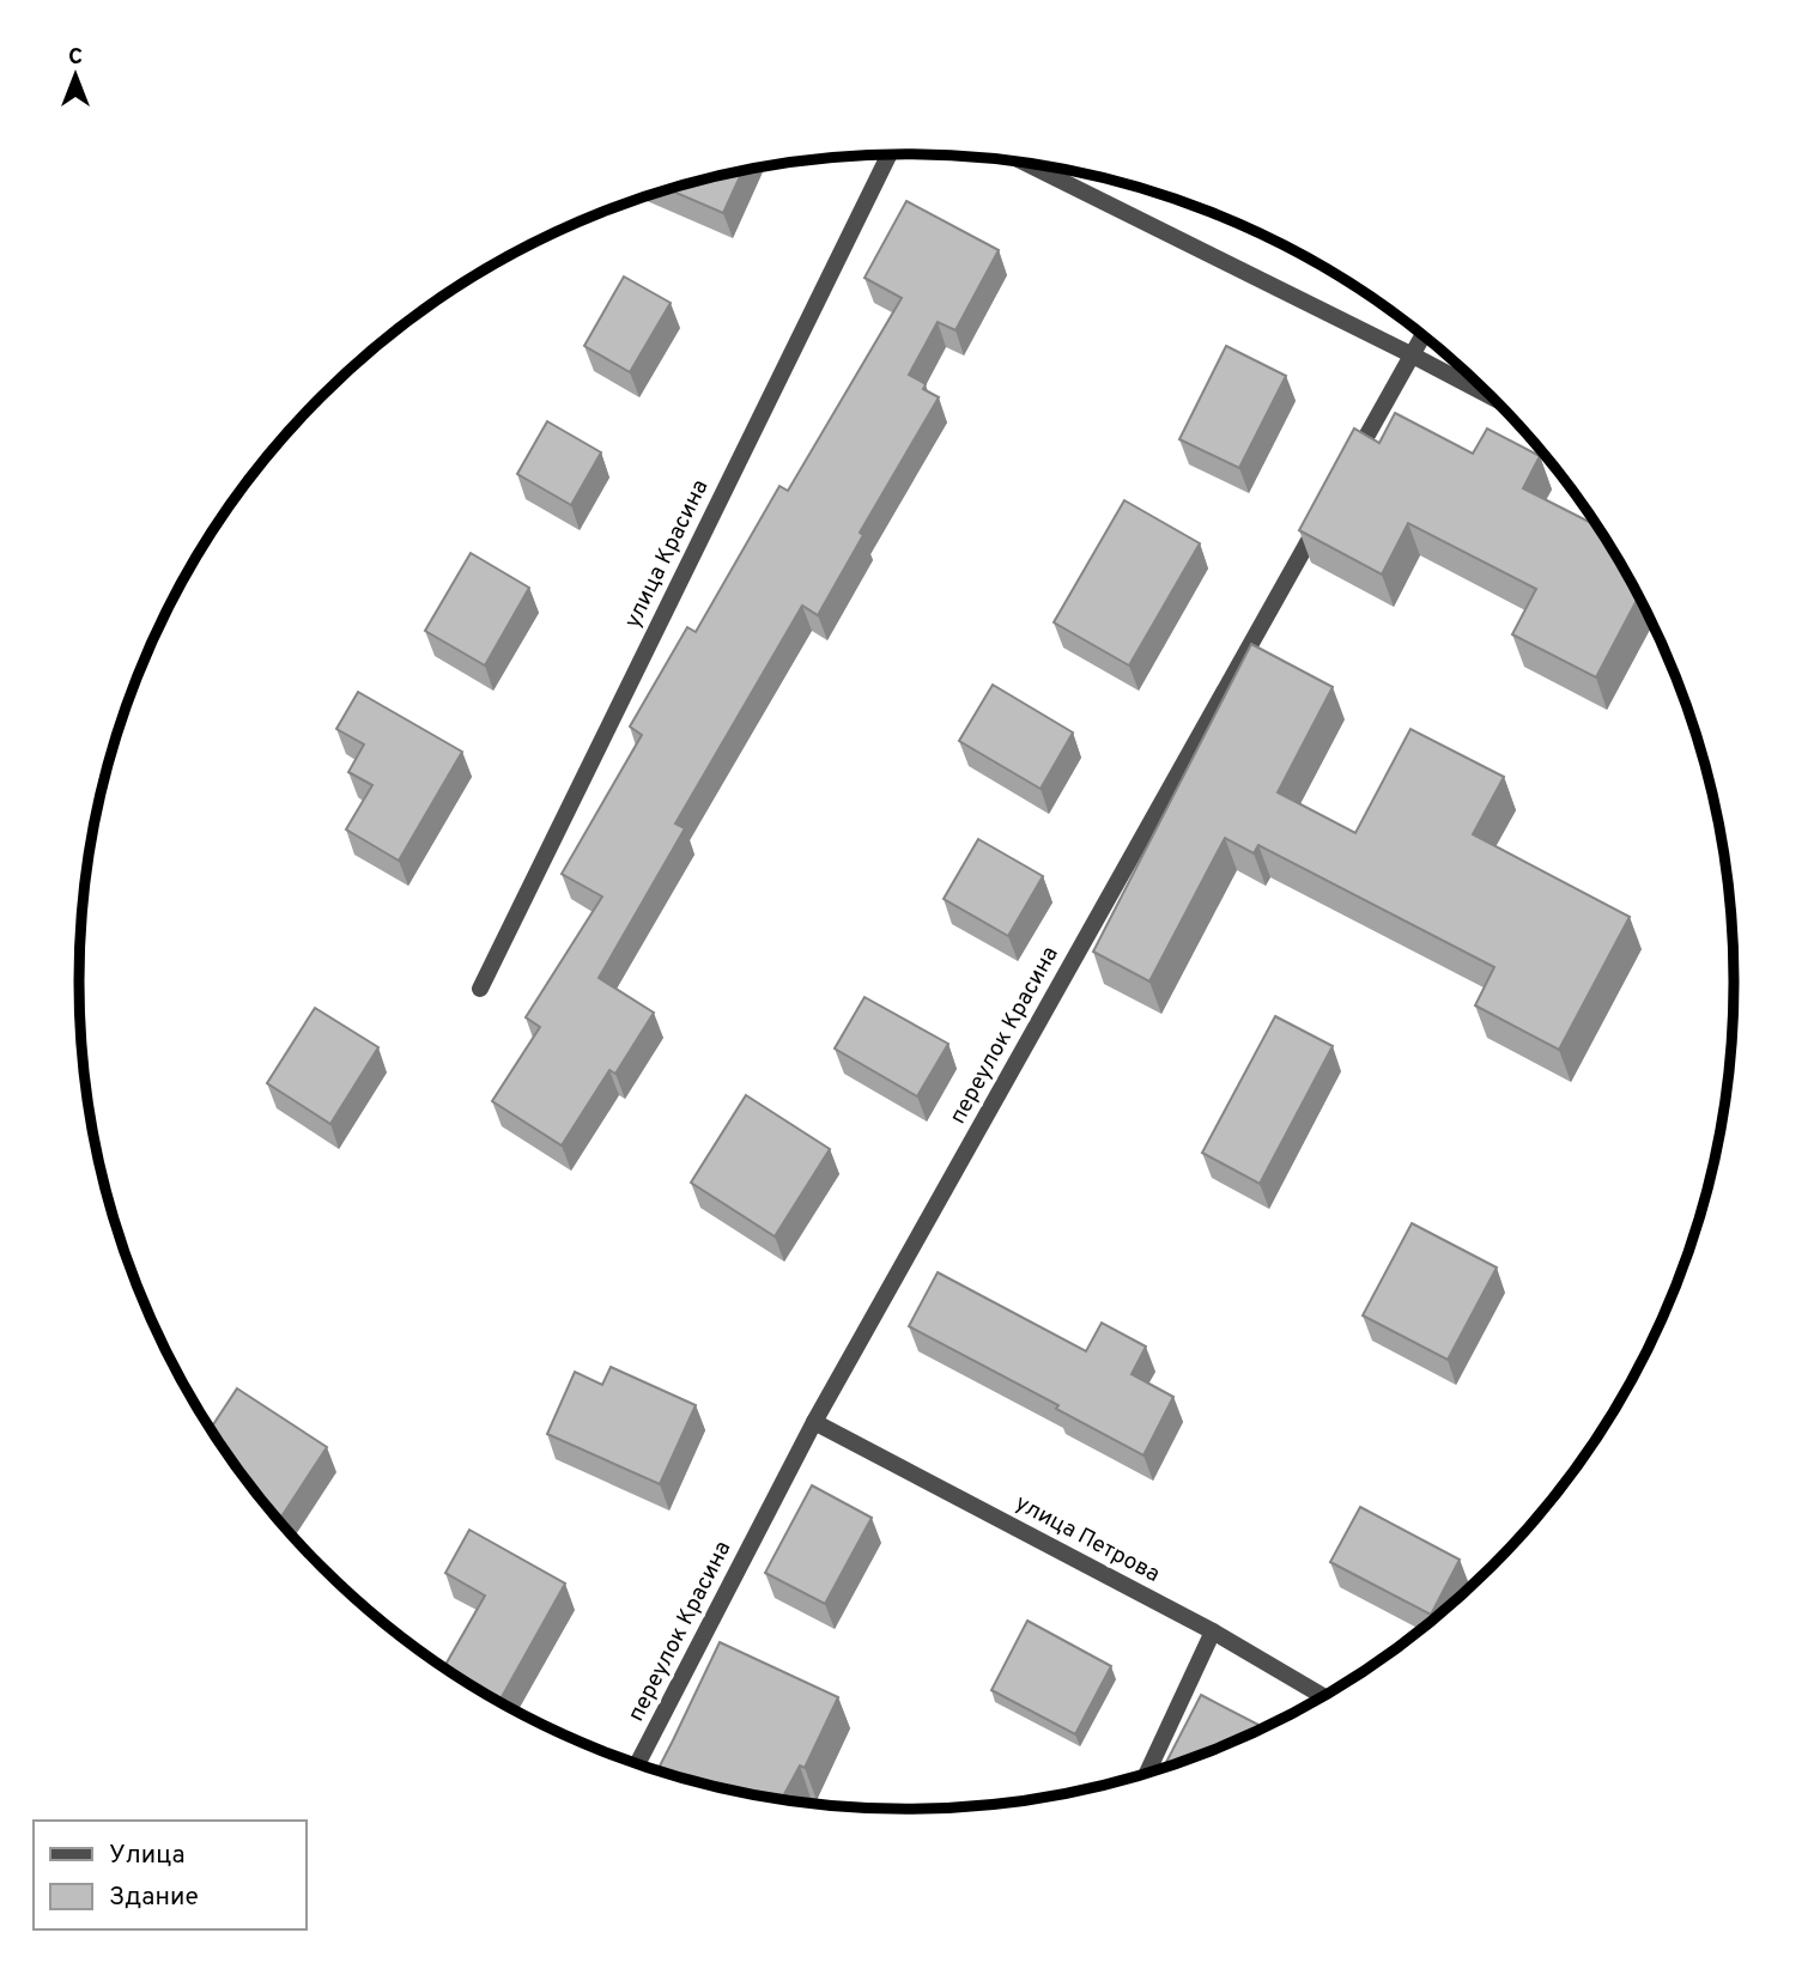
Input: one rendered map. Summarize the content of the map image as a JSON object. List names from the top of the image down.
{
  "streets": {
    "street": ["улица Красина", "переулок Красина", "улица Петрова"]
  },
  "crossings": [
    ["переулок Красина", "улица Петрова"]
  ],
  "legend": ["Улица", "Здание"],
  "north": "top"
}
